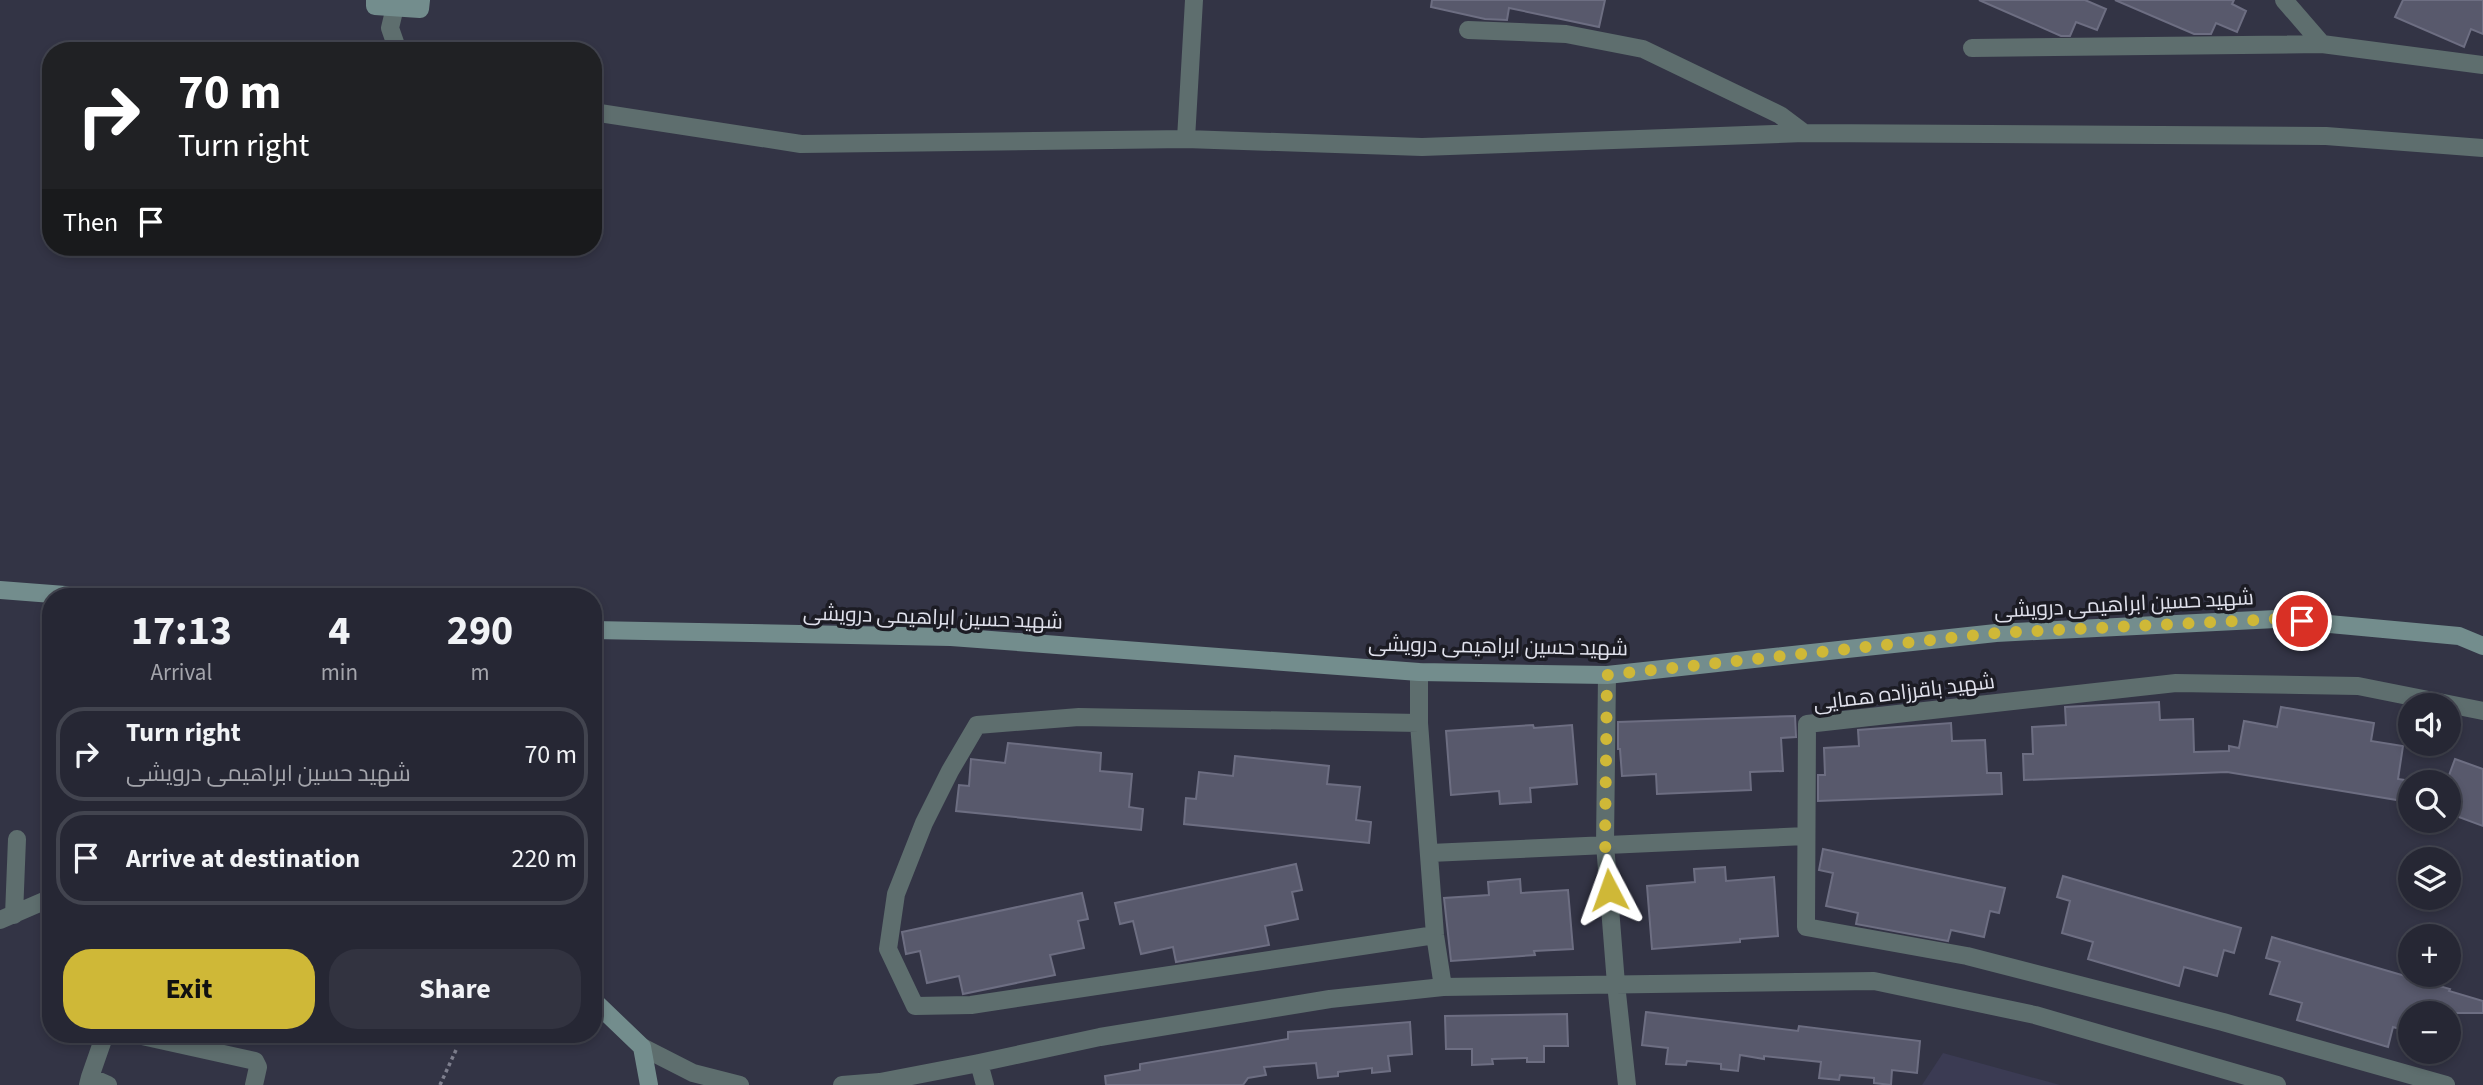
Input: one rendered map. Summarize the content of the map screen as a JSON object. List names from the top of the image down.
{
  "streets": {
    "street": ["شهید حسین ابراهیمی درویشی", "شهید باقرزاده همایی"]
  },
  "page": {
    "turn": ["70 m", "Turn right"],
    "then": "Then",
    "eta": [
      "17:13",
      "Arrival",
      "4",
      "min",
      "290",
      "m"
    ],
    "map_buttons": ["+", "−"],
    "list": [
      {
        "name": "Turn right",
        "note": "شهید حسین ابراهیمی درویشی",
        "value": "70 m"
      },
      {
        "name": "Arrive at destination",
        "value": "220 m"
      }
    ],
    "buttons": ["Exit", "Share"]
  }
}
